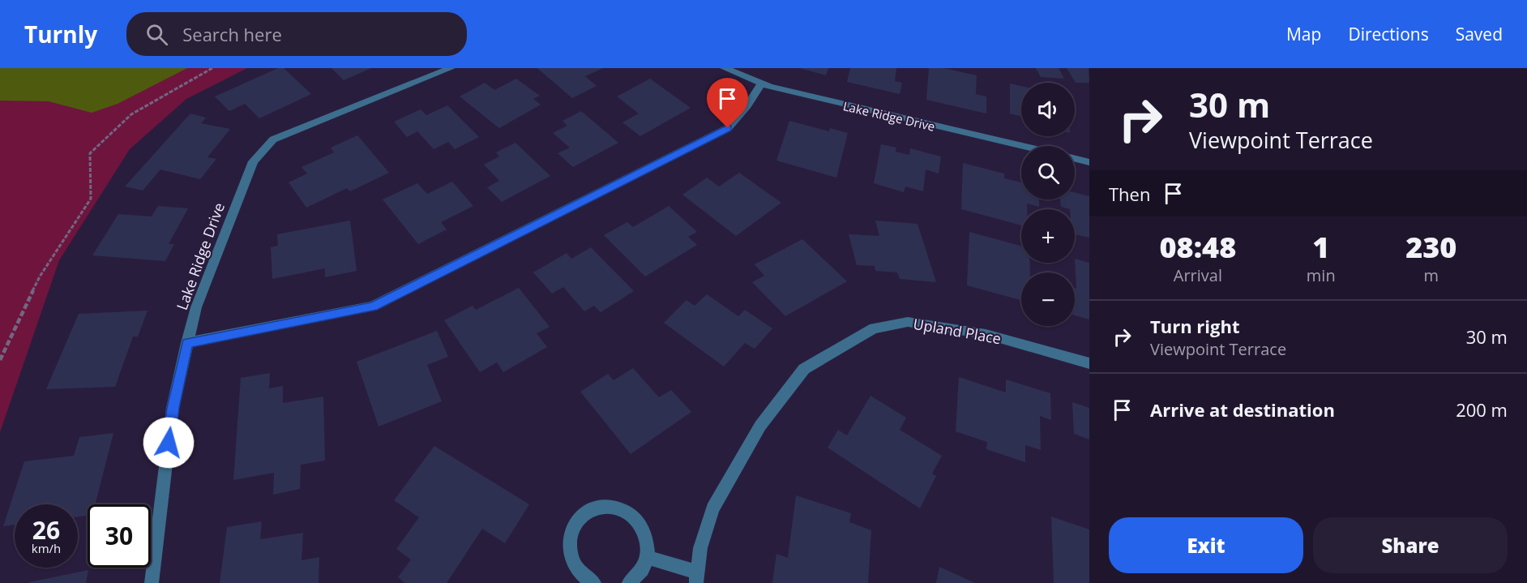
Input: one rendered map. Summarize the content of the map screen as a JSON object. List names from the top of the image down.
{
  "streets": {
    "street": ["Lake Ridge Drive", "Upland Place"]
  },
  "page": {
    "header": "Turnly",
    "search": "Search here",
    "nav": ["Map", "Directions", "Saved"],
    "turn": ["30 m", "Viewpoint Terrace"],
    "map_buttons": ["+", "−"],
    "then": "Then",
    "eta": [
      "08:48",
      "Arrival",
      "1",
      "min",
      "230",
      "m"
    ],
    "list": [
      {
        "name": "Turn right",
        "note": "Viewpoint Terrace",
        "value": "30 m"
      },
      {
        "name": "Arrive at destination",
        "value": "200 m"
      }
    ],
    "speed": "26 km/h",
    "limit": "30",
    "buttons": ["Exit", "Share"]
  }
}
